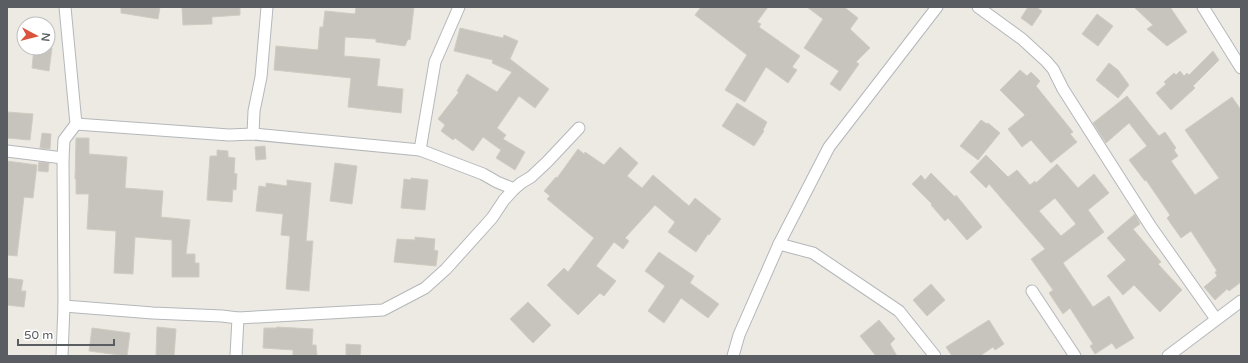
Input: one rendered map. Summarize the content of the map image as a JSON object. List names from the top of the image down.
{
  "scale_bar": "50 m",
  "north": "right"
}
